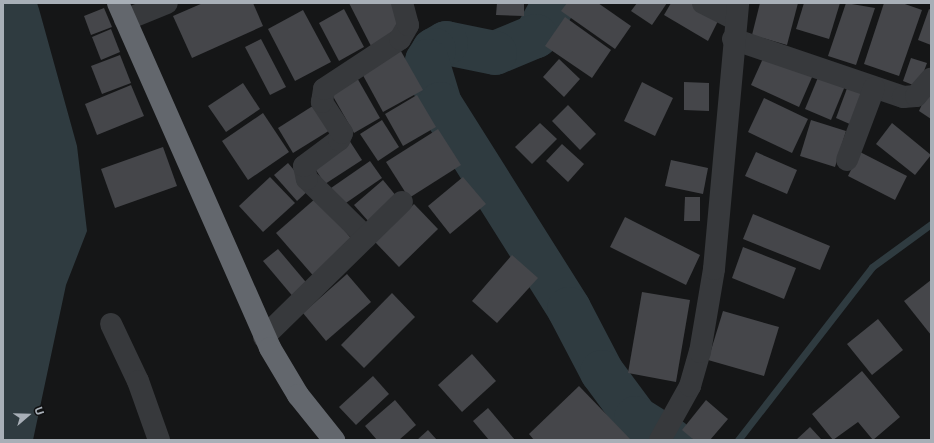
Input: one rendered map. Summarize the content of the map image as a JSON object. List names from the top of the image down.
{
  "north": "right"
}
